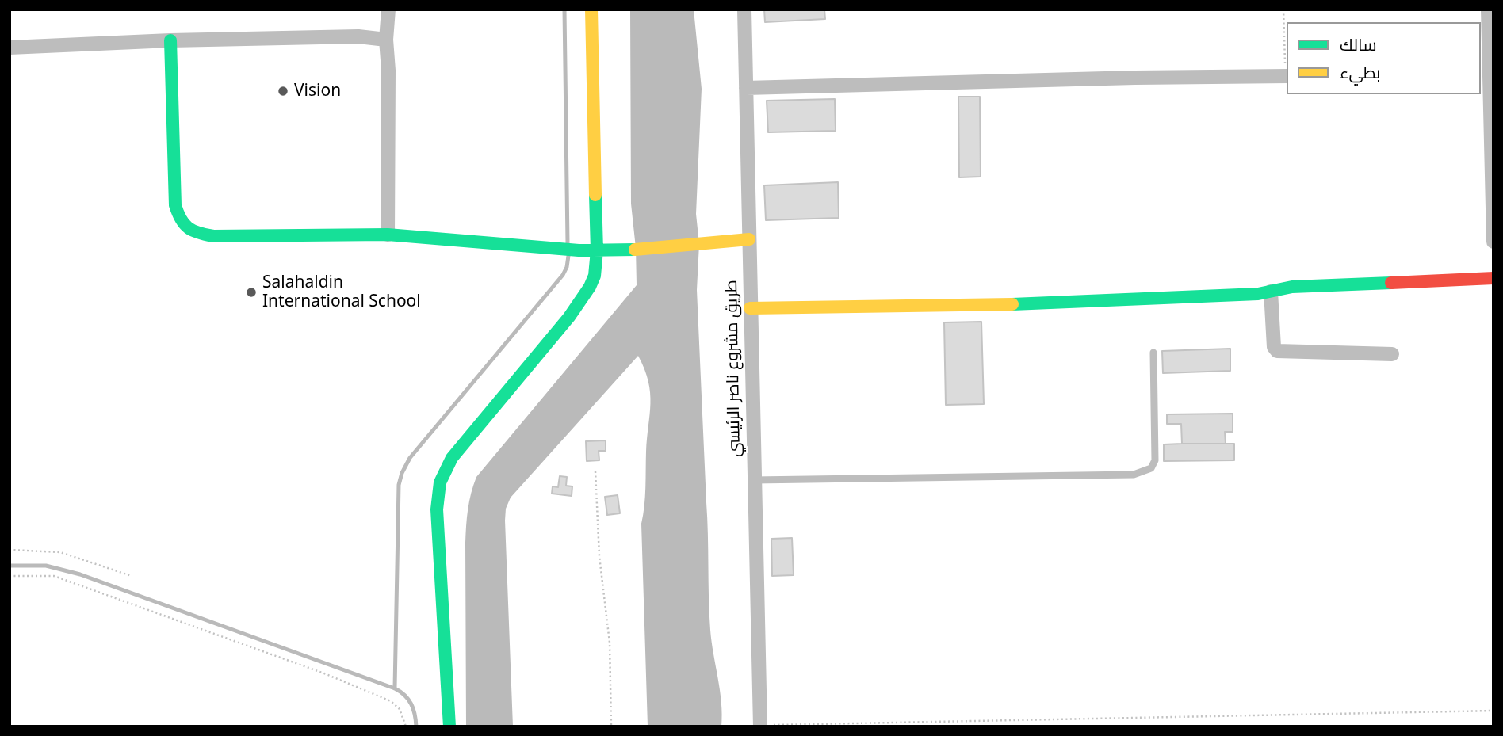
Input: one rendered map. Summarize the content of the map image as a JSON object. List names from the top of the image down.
{
  "streets": {
    "street": ["طريق مشروع ناصر الرئيسي"]
  },
  "places": ["Vision", "Salahaldin International School"],
  "legend": ["سالك", "بطيء"]
}
